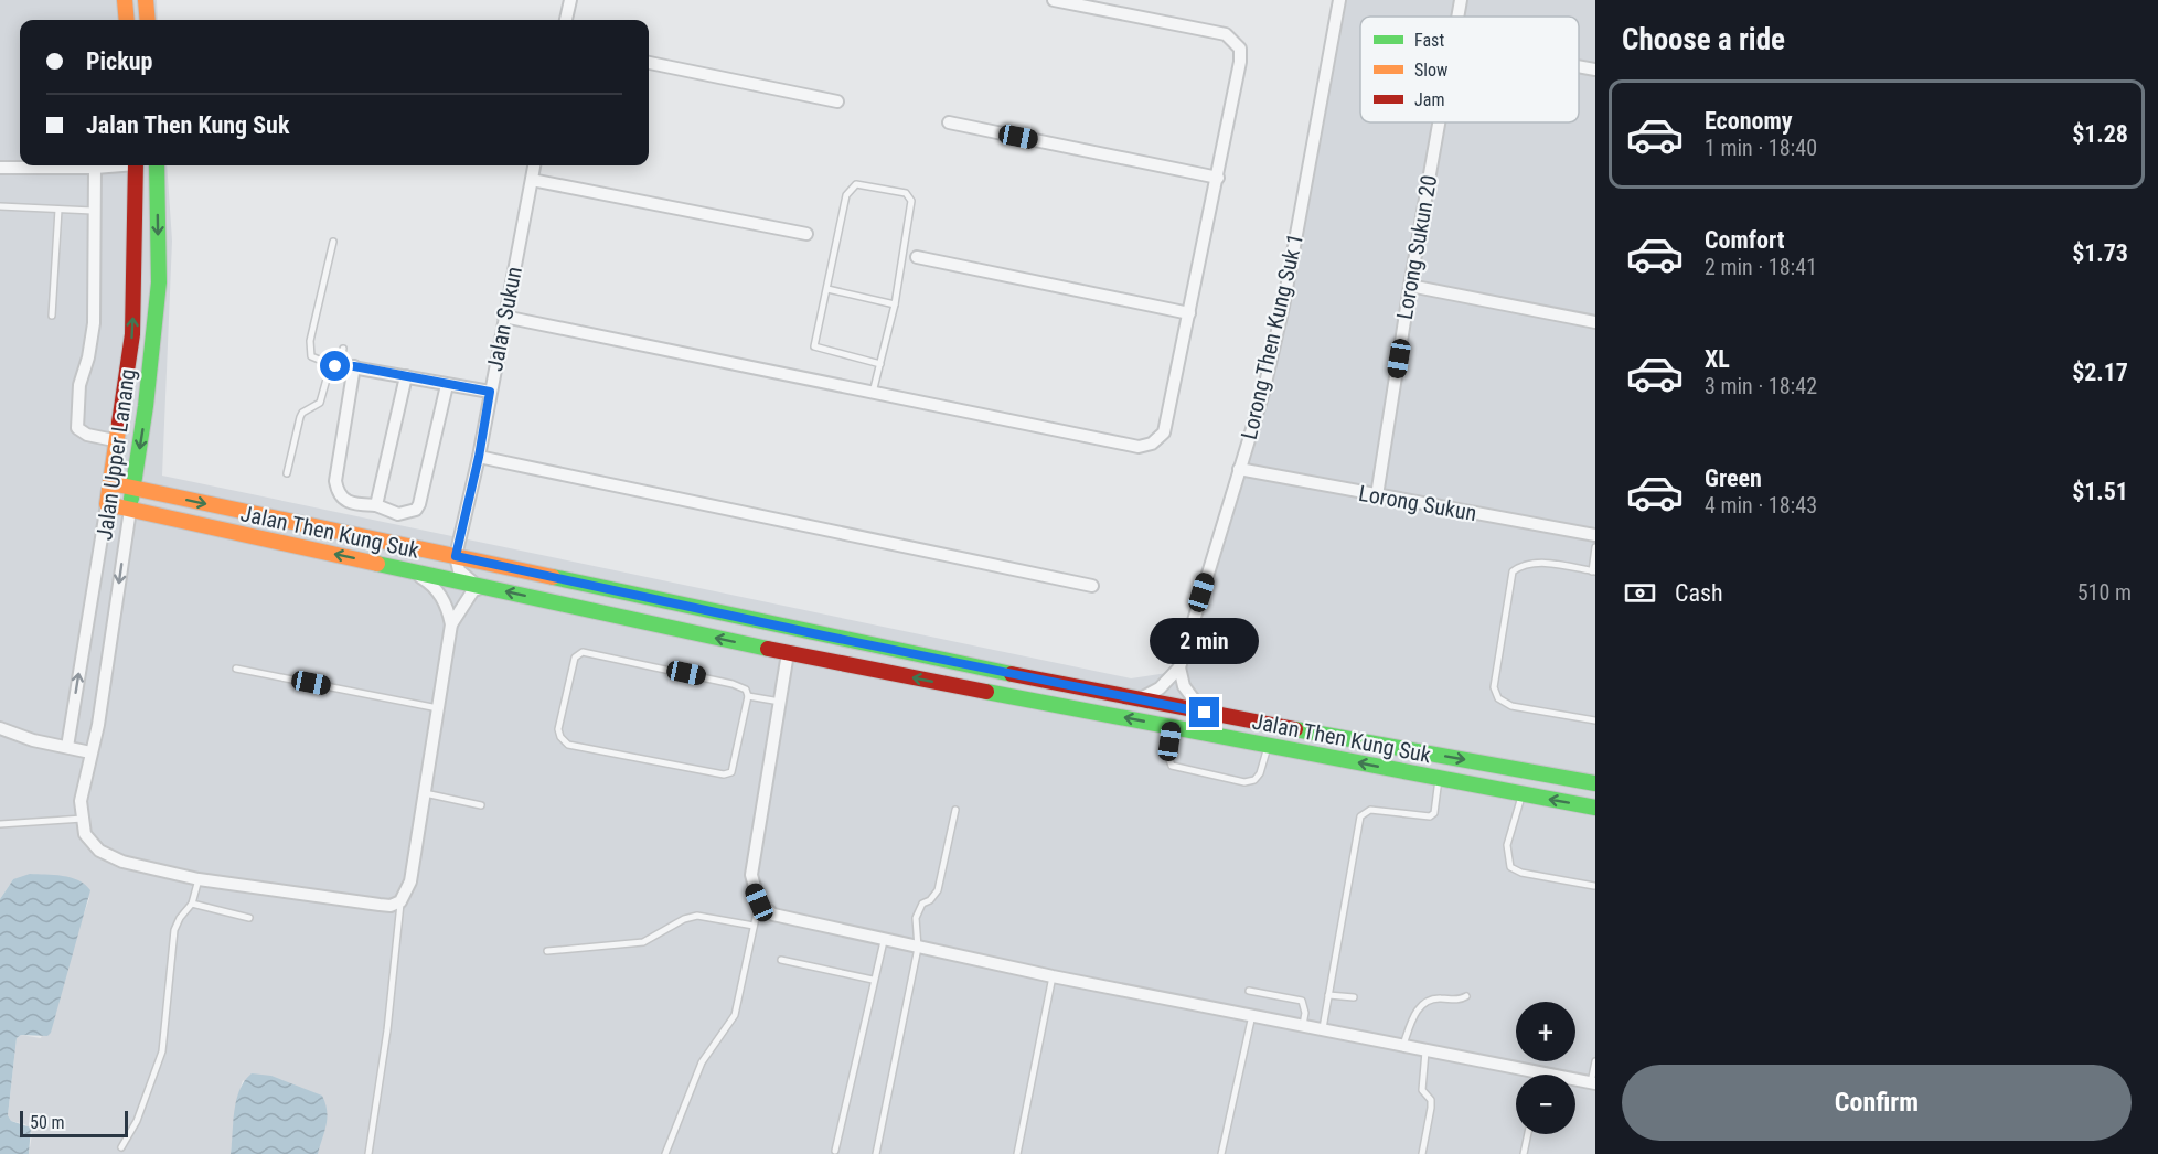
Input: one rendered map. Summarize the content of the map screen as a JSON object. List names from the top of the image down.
{
  "streets": {
    "street": [
      "Lorong Sukun 20",
      "Jalan Sukun",
      "Lorong Then Kung Suk 1",
      "Jalan Upper Lanang",
      "Lorong Sukun",
      "Jalan Then Kung Suk"
    ]
  },
  "crossings": [
    ["Lorong Sukun 20", "Lorong Sukun"],
    ["Jalan Sukun", "Jalan Then Kung Suk"],
    ["Lorong Then Kung Suk 1", "Lorong Sukun"],
    ["Jalan Upper Lanang", "Jalan Then Kung Suk"]
  ],
  "legend": ["Fast", "Slow", "Jam"],
  "scale_bar": "50 m",
  "page": {
    "heading": "Choose a ride",
    "banner": ["Pickup", "Jalan Then Kung Suk"],
    "list": [
      {
        "name": "Economy",
        "note": "1 min · 18:40",
        "value": "$1.28"
      },
      {
        "name": "Comfort",
        "note": "2 min · 18:41",
        "value": "$1.73"
      },
      {
        "name": "XL",
        "note": "3 min · 18:42",
        "value": "$2.17"
      },
      {
        "name": "Green",
        "note": "4 min · 18:43",
        "value": "$1.51"
      }
    ],
    "pay": ["Cash", "510 m"],
    "bubble": "2 min",
    "map_buttons": ["+", "−"],
    "buttons": "Confirm",
    "scale": "50 m"
  }
}
